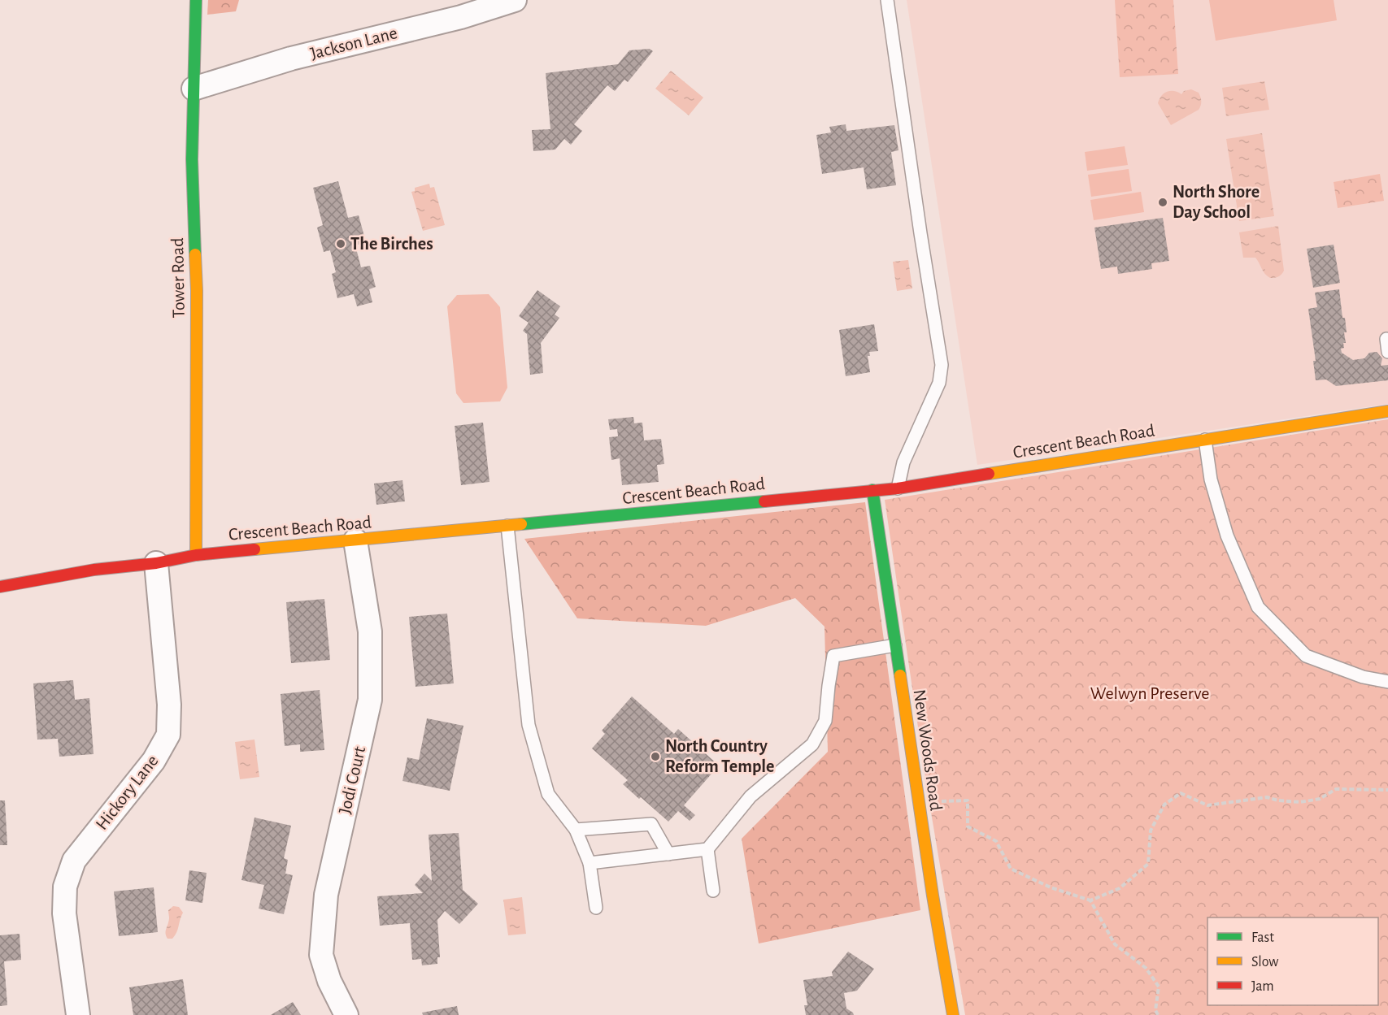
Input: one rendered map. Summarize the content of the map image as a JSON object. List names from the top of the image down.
{
  "streets": {
    "street": [
      "Jackson Lane",
      "Tower Road",
      "Crescent Beach Road",
      "New Woods Road",
      "Jodi Court",
      "Hickory Lane"
    ]
  },
  "crossings": [
    ["Jackson Lane", "Tower Road"],
    ["Tower Road", "Crescent Beach Road"],
    ["Crescent Beach Road", "New Woods Road"],
    ["Crescent Beach Road", "Jodi Court"],
    ["Crescent Beach Road", "Hickory Lane"]
  ],
  "parks": ["Welwyn Preserve"],
  "places": ["North Shore Day School", "The Birches", "North Country Reform Temple"],
  "legend": ["Fast", "Slow", "Jam"]
}
